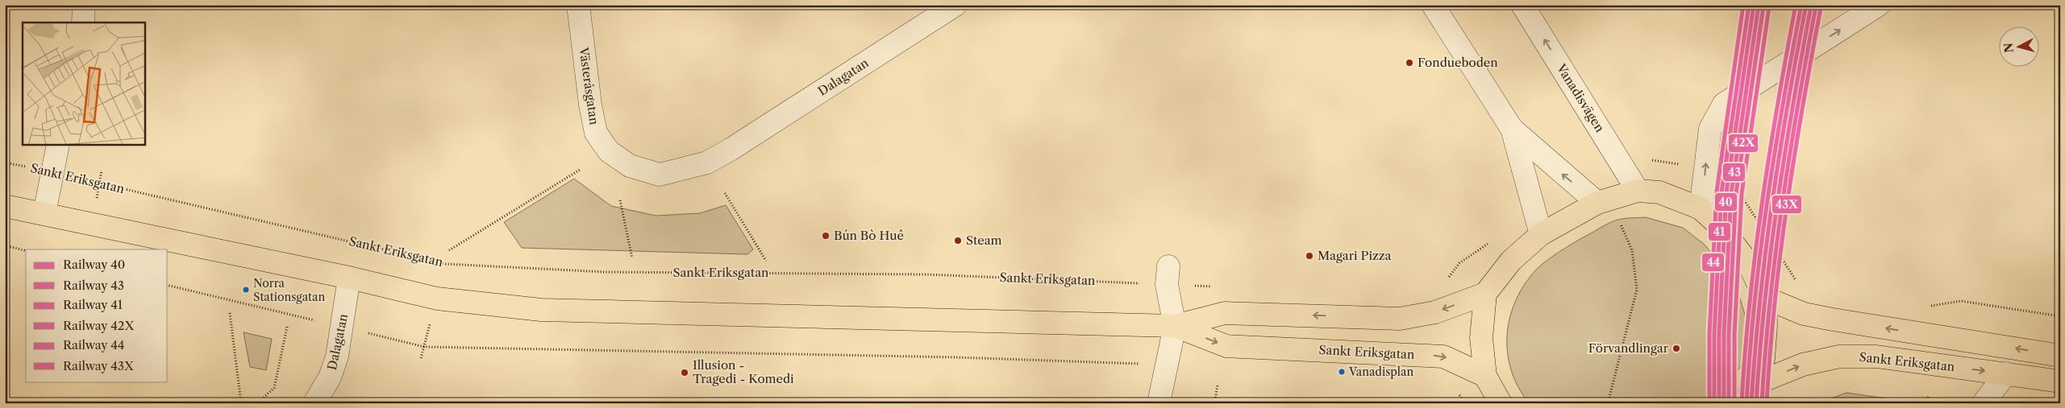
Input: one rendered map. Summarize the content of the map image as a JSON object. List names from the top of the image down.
{
  "streets": {
    "main road": ["Sankt Eriksgatan"],
    "street": ["Dalagatan", "Västeråsgatan", "Vanadisvägen"]
  },
  "crossings": [
    ["Dalagatan", "Västeråsgatan"],
    ["Dalagatan", "Sankt Eriksgatan"]
  ],
  "places": [
    "Fondueboden",
    "Bún Bò Huê",
    "Steam",
    "Magari Pizza",
    "Norra Stationsgatan",
    "Förvandlingar",
    "Vanadisplan",
    "Illusion - Tragedi - Komedi"
  ],
  "lines": [
    "rail line 40",
    "rail line 41",
    "rail line 44",
    "rail line 43",
    "rail line 42X",
    "rail line 43X"
  ],
  "legend": [
    "Railway 40",
    "Railway 43",
    "Railway 41",
    "Railway 42X",
    "Railway 44",
    "Railway 43X"
  ],
  "north": "left"
}
